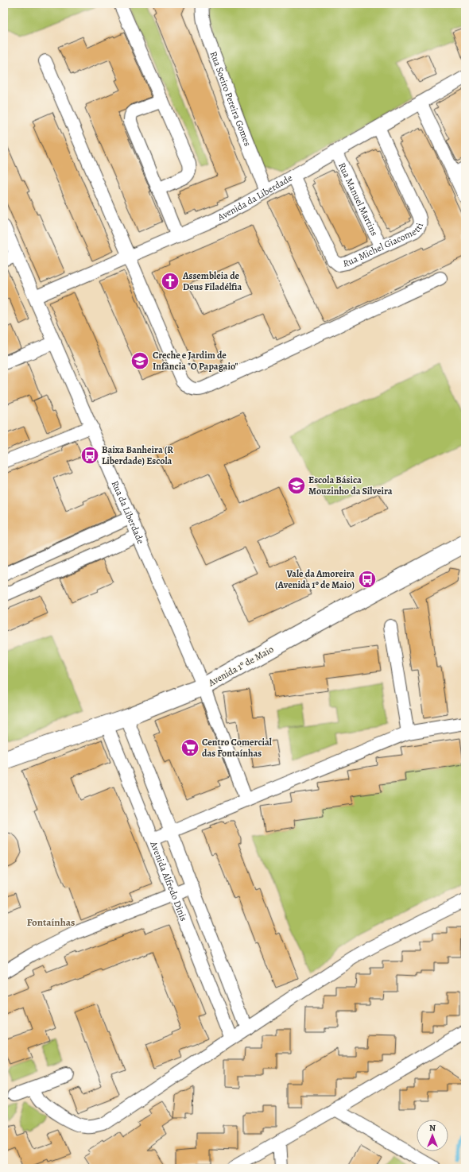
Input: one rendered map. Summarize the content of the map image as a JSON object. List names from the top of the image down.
{
  "streets": {
    "main road": ["Avenida 1º de Maio"],
    "street": [
      "Rua Soeiro Pereira Gomes",
      "Avenida da Liberdade",
      "Rua Manuel Martins",
      "Rua Michel Giacometti",
      "Rua da Liberdade",
      "Avenida Alfredo Dinis"
    ]
  },
  "crossings": [
    ["Rua Soeiro Pereira Gomes", "Avenida da Liberdade"],
    ["Avenida da Liberdade", "Rua Manuel Martins"],
    ["Avenida da Liberdade", "Rua Michel Giacometti"],
    ["Avenida da Liberdade", "Rua da Liberdade"],
    ["Rua Manuel Martins", "Rua Michel Giacometti"],
    ["Rua da Liberdade", "Avenida 1º de Maio"],
    ["Avenida 1º de Maio", "Avenida Alfredo Dinis"]
  ],
  "districts": ["Fontaínhas"],
  "places": {
    "church": ["Assembleia de Deus Filadélfia"],
    "school or university": ["Creche e Jardim de Infância \"O Papagaio\"", "Escola Básica Mouzinho da Silveira"],
    "bus stop": ["Baixa Banheira (R Liberdade) Escola", "Vale da Amoreira (Avenida 1º de Maio)"],
    "supermarket": ["Centro Comercial das Fontaínhas"]
  },
  "north": "top"
}
